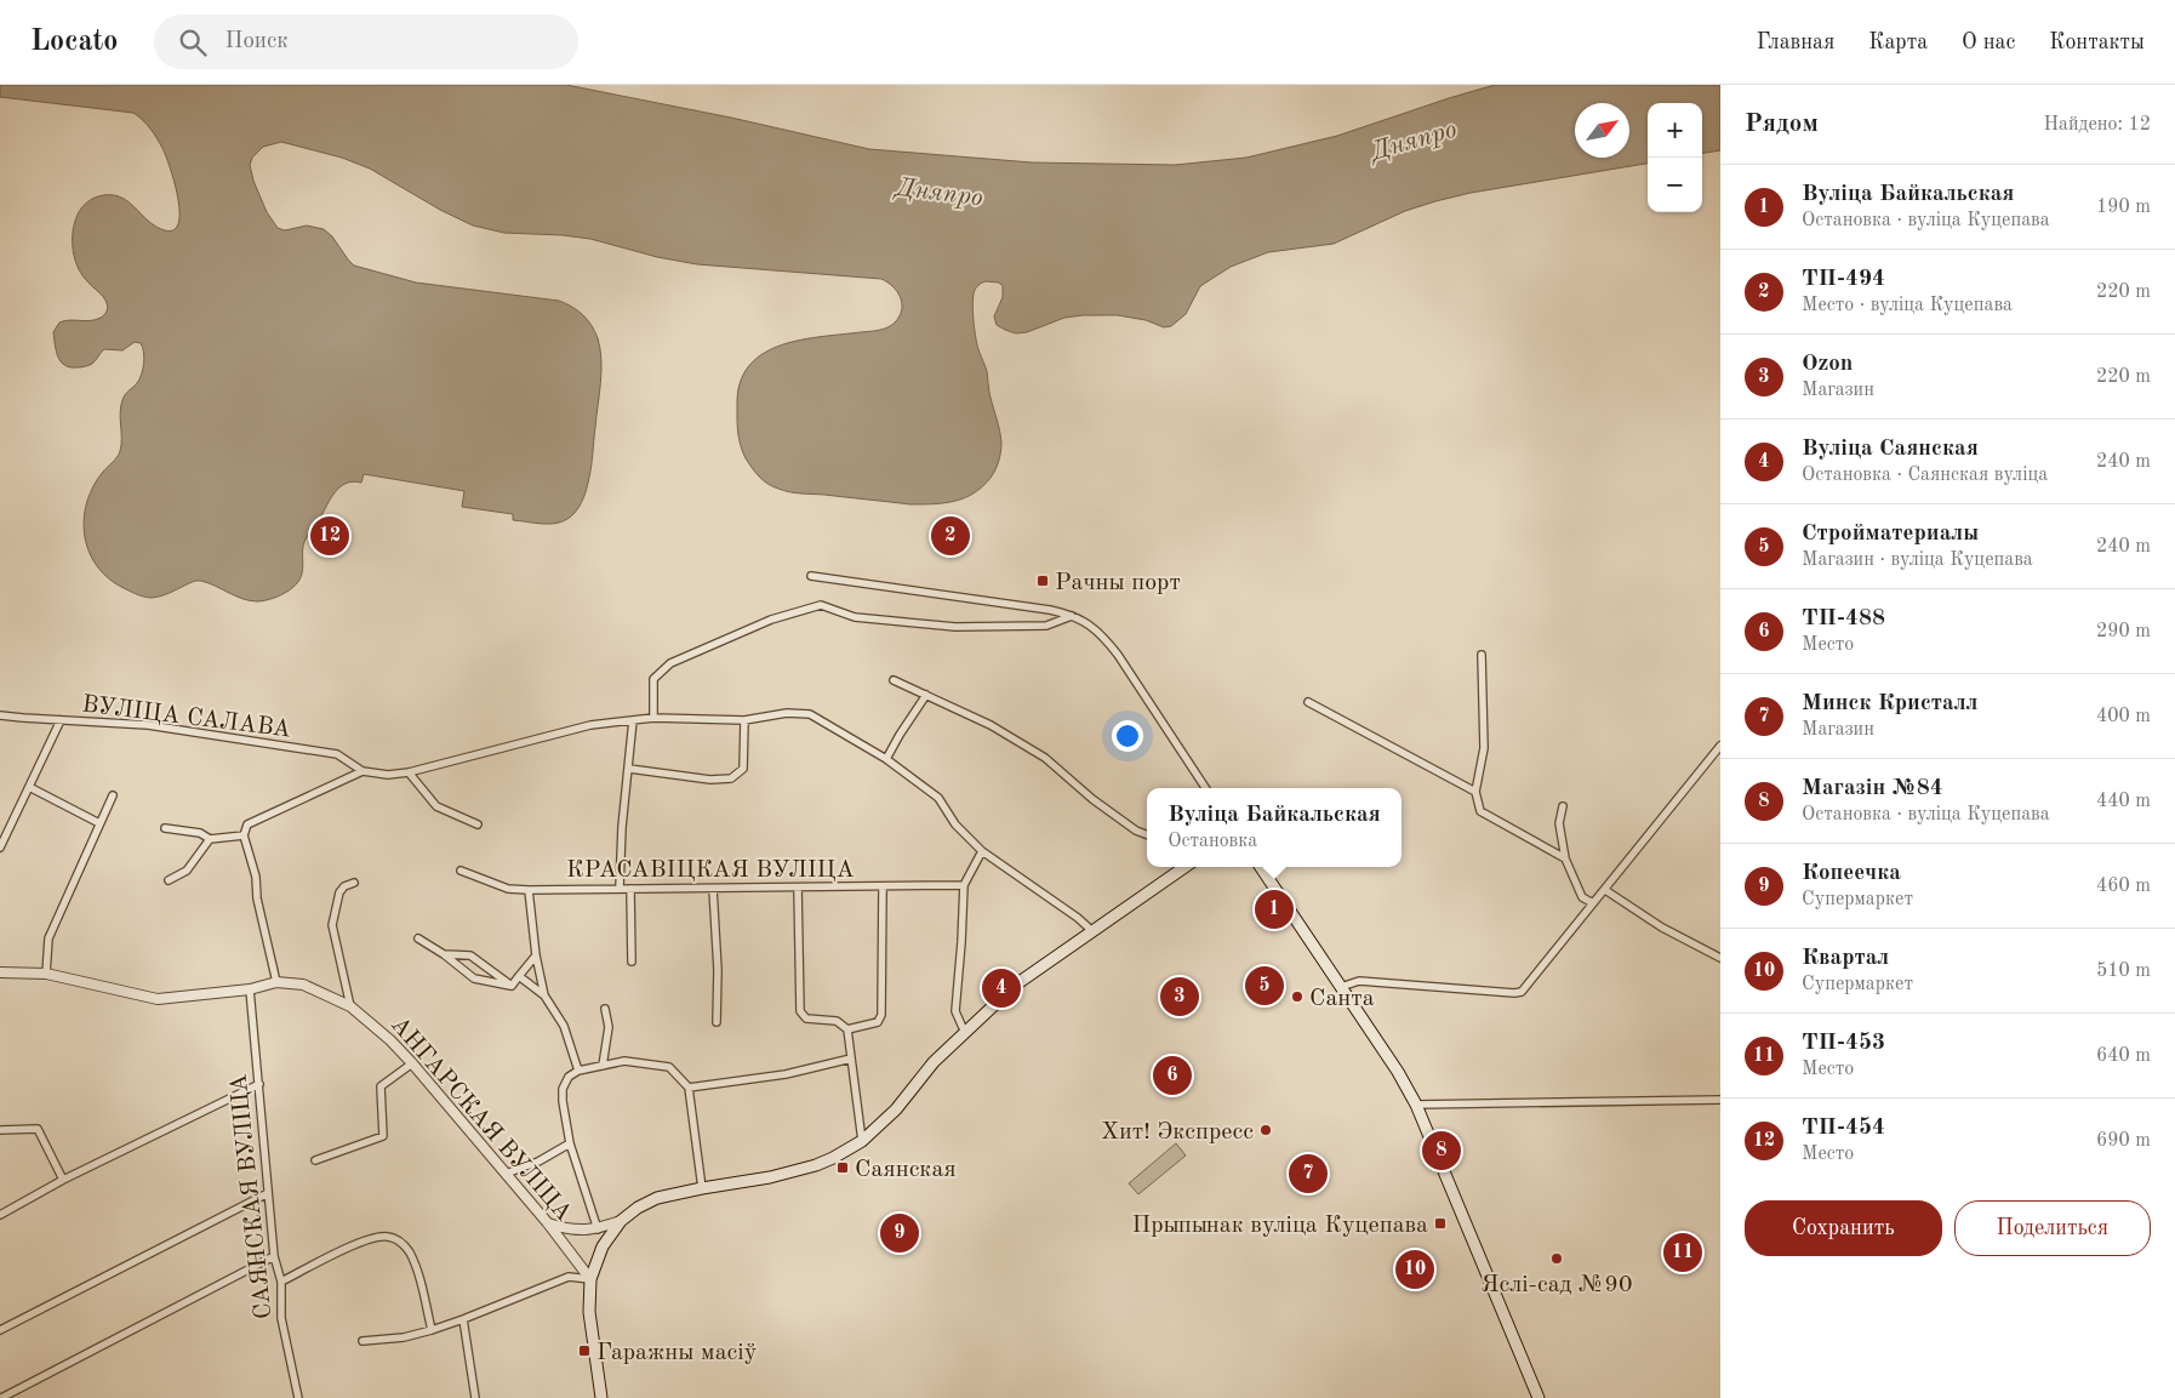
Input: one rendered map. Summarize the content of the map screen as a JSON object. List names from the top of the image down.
{
  "streets": {
    "street": [
      "ВУЛІЦА САЛАВА",
      "КРАСАВІЦКАЯ ВУЛІЦА",
      "АНГАРСКАЯ ВУЛІЦА",
      "САЯНСКАЯ ВУЛІЦА"
    ]
  },
  "crossings": [
    ["АНГАРСКАЯ ВУЛІЦА", "САЯНСКАЯ ВУЛІЦА"]
  ],
  "water": ["Дняпро"],
  "places": {
    "transit": [
      "Рачны порт",
      "Саянская",
      "Прыпынак вуліца Куцепава",
      "Гаражны масіў"
    ],
    "other": ["Санта", "Хит! Экспресс", "Яслі-сад №90"]
  },
  "north": "top right",
  "page": {
    "header": "Locato",
    "search": "Поиск",
    "nav": [
      "Главная",
      "Карта",
      "О нас",
      "Контакты"
    ],
    "heading": ["Рядом", "Найдено: 12"],
    "map_buttons": ["+", "−"],
    "list": [
      {
        "mark": "1",
        "name": "Вуліца Байкальская",
        "note": "Остановка · вуліца Куцепава",
        "value": "190 m"
      },
      {
        "mark": "2",
        "name": "ТП-494",
        "note": "Место · вуліца Куцепава",
        "value": "220 m"
      },
      {
        "mark": "3",
        "name": "Ozon",
        "note": "Магазин",
        "value": "220 m"
      },
      {
        "mark": "4",
        "name": "Вуліца Саянская",
        "note": "Остановка · Саянская вуліца",
        "value": "240 m"
      },
      {
        "mark": "5",
        "name": "Стройматериалы",
        "note": "Магазин · вуліца Куцепава",
        "value": "240 m"
      },
      {
        "mark": "6",
        "name": "ТП-488",
        "note": "Место",
        "value": "290 m"
      },
      {
        "mark": "7",
        "name": "Минск Кристалл",
        "note": "Магазин",
        "value": "400 m"
      },
      {
        "mark": "8",
        "name": "Магазін №84",
        "note": "Остановка · вуліца Куцепава",
        "value": "440 m"
      },
      {
        "mark": "9",
        "name": "Копеечка",
        "note": "Супермаркет",
        "value": "460 m"
      },
      {
        "mark": "10",
        "name": "Квартал",
        "note": "Супермаркет",
        "value": "510 m"
      },
      {
        "mark": "11",
        "name": "ТП-453",
        "note": "Место",
        "value": "640 m"
      },
      {
        "mark": "12",
        "name": "ТП-454",
        "note": "Место",
        "value": "690 m"
      }
    ],
    "pins": [
      "2",
      "12",
      "1",
      "5",
      "4",
      "3",
      "6",
      "8",
      "7",
      "9",
      "11",
      "10"
    ],
    "popup": ["Вуліца Байкальская", "Остановка"],
    "buttons": ["Сохранить", "Поделиться"]
  }
}
